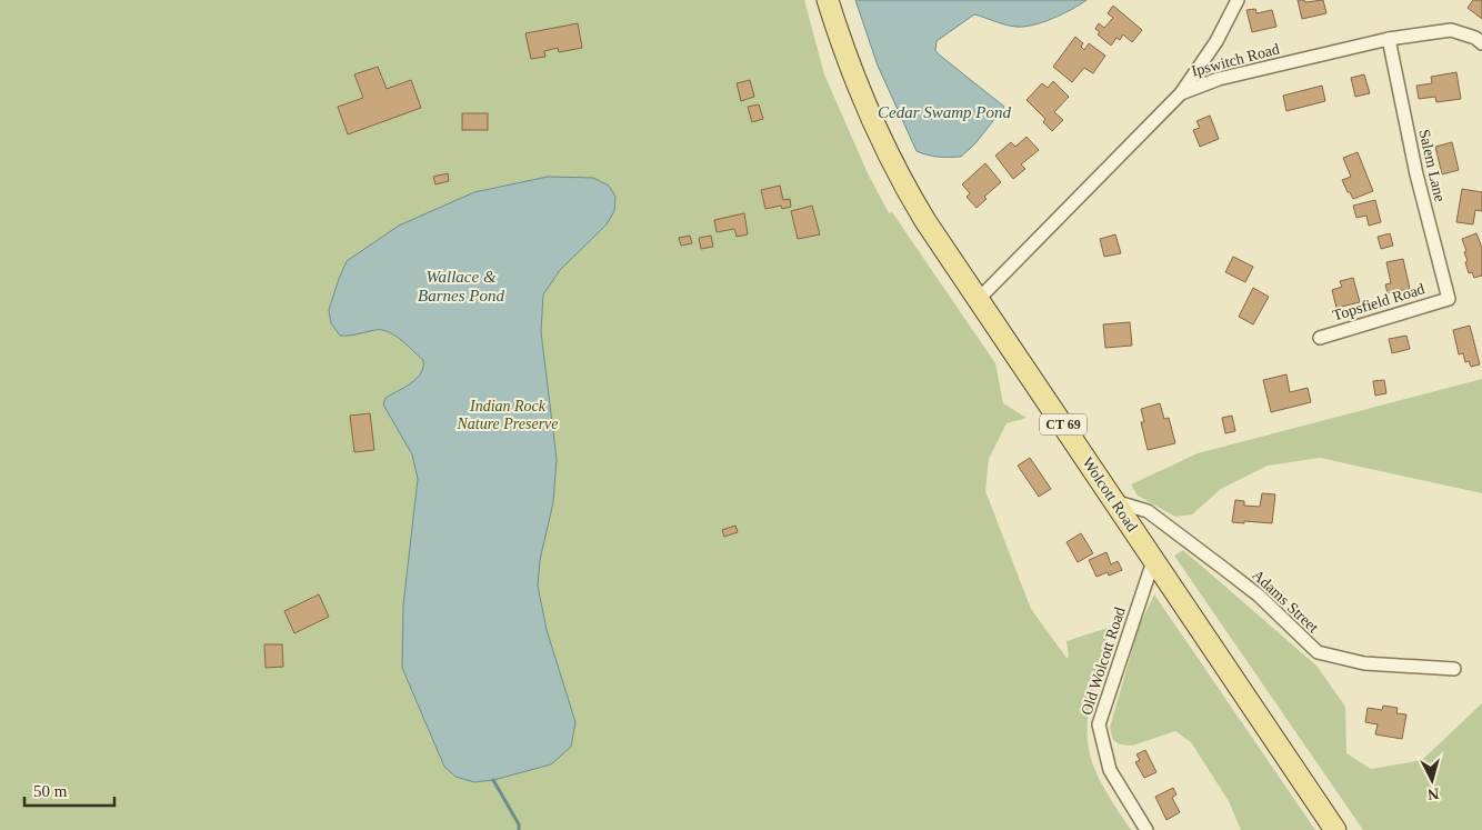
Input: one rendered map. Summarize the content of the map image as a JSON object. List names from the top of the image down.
{
  "streets": {
    "main road": ["CT 69", "Wolcott Road"],
    "street": [
      "Ipswitch Road",
      "Salem Lane",
      "Topsfield Road",
      "Adams Street",
      "Old Wolcott Road"
    ]
  },
  "crossings": [
    ["Ipswitch Road", "Salem Lane"],
    ["Ipswitch Road", "Wolcott Road"],
    ["Salem Lane", "Topsfield Road"],
    ["Wolcott Road", "Adams Street"],
    ["Wolcott Road", "Old Wolcott Road"]
  ],
  "water": ["Cedar Swamp Pond", "Wallace & Barnes Pond"],
  "parks": ["Indian Rock Nature Preserve"],
  "scale_bar": "50 m",
  "north": "bottom"
}
